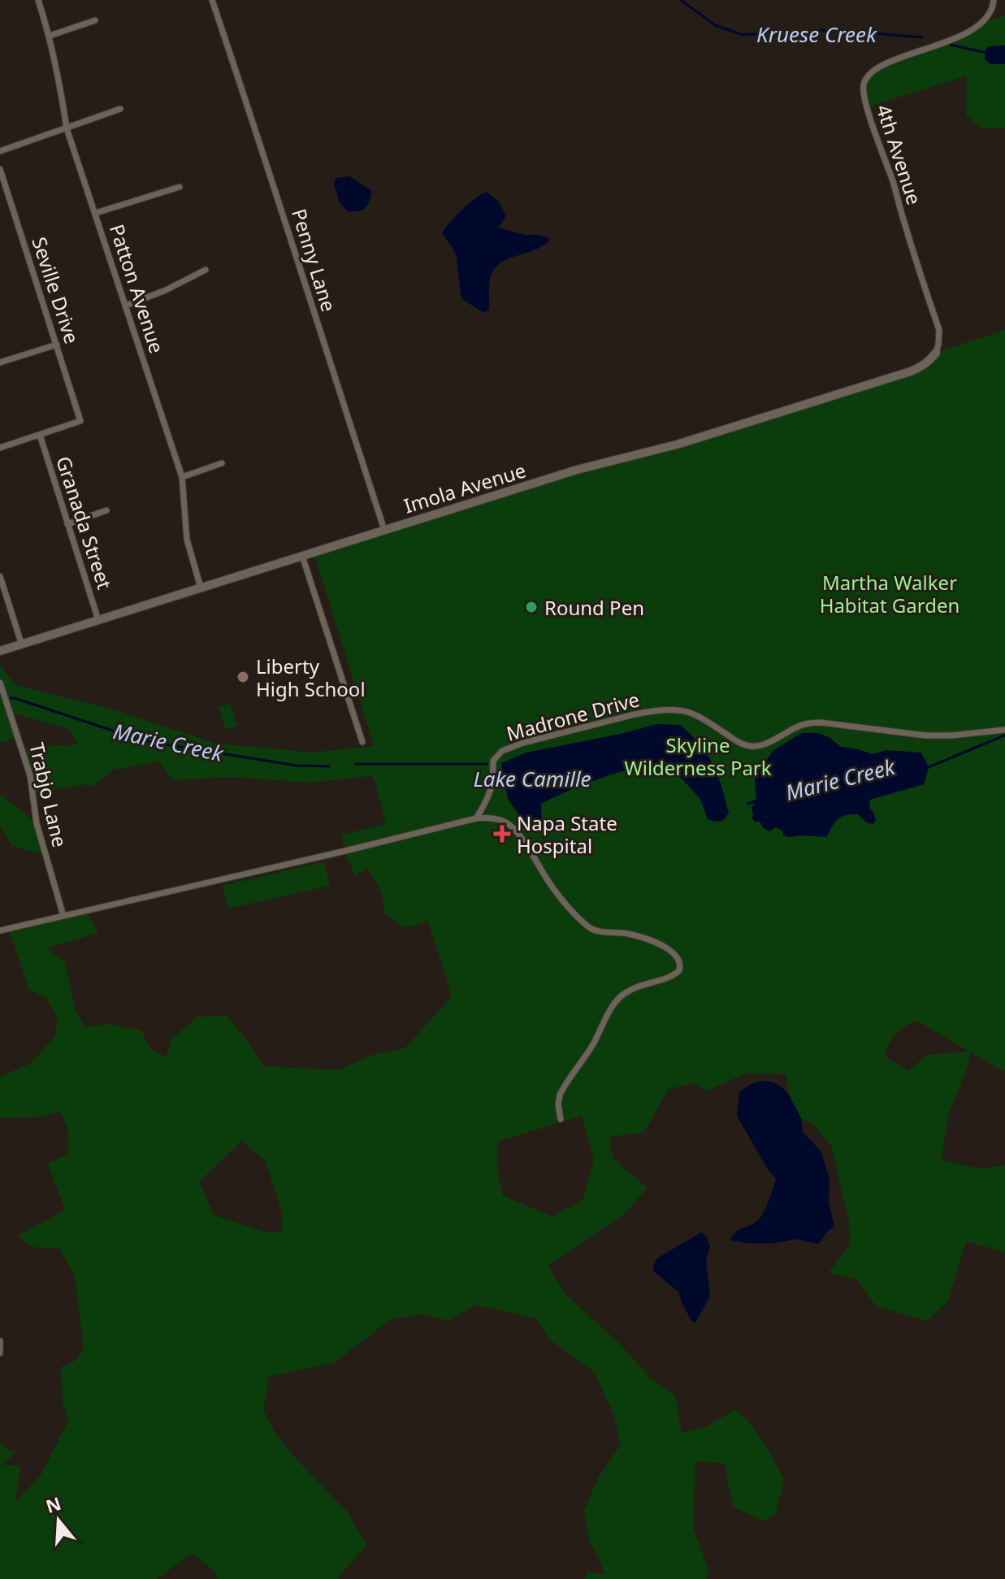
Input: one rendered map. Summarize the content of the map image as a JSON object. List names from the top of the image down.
{
  "streets": {
    "street": [
      "4th Avenue",
      "Penny Lane",
      "Patton Avenue",
      "Seville Drive",
      "Imola Avenue",
      "Granada Street",
      "Madrone Drive",
      "Trabjo Lane"
    ]
  },
  "crossings": [
    ["4th Avenue", "Imola Avenue"],
    ["Penny Lane", "Imola Avenue"],
    ["Patton Avenue", "Imola Avenue"],
    ["Seville Drive", "Granada Street"],
    ["Imola Avenue", "Granada Street"]
  ],
  "water": ["Kruese Creek", "Marie Creek", "Lake Camille"],
  "parks": ["Martha Walker Habitat Garden", "Skyline Wilderness Park"],
  "places": {
    "other": ["Round Pen", "Liberty High School"],
    "health": ["Napa State Hospital"]
  },
  "north": "top"
}
